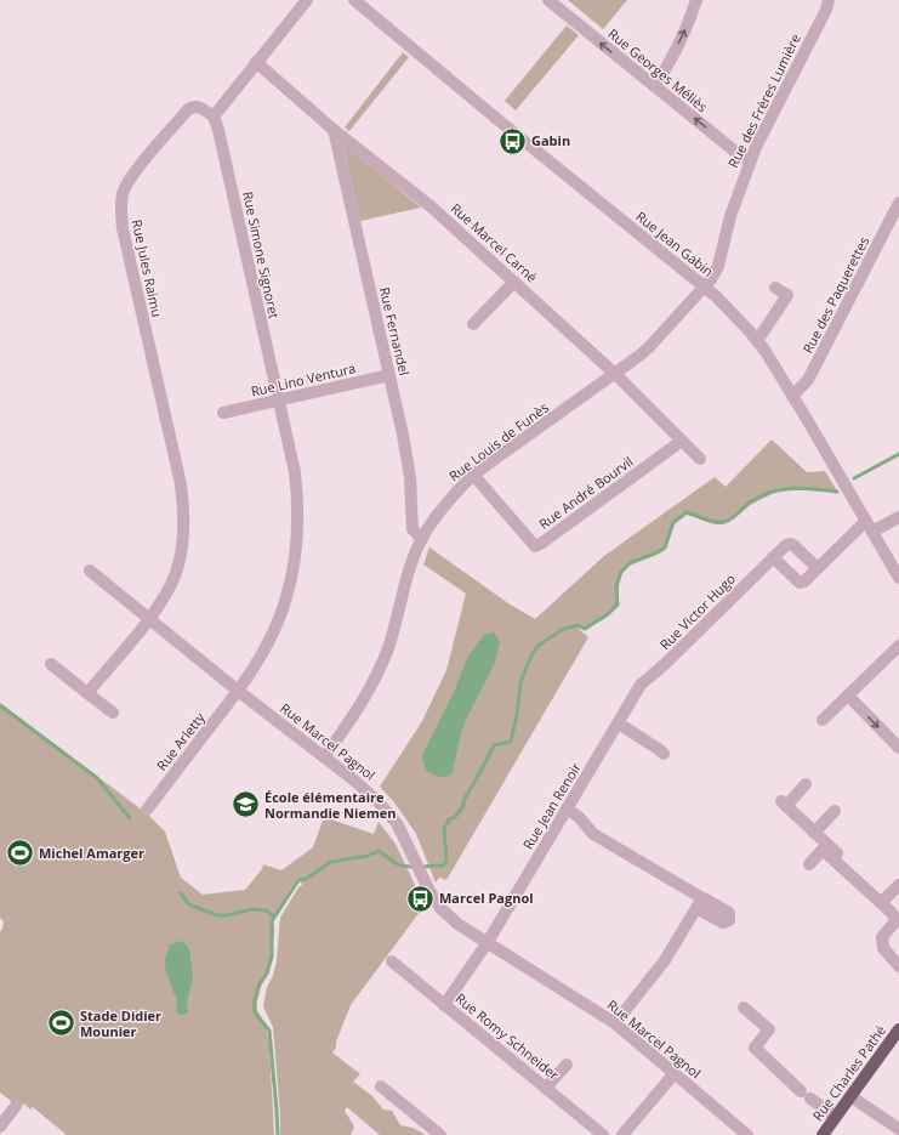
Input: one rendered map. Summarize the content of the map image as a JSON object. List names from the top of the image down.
{
  "streets": {
    "main road": ["Rue Charles Pathé"],
    "street": [
      "Rue Georges Méliès",
      "Rue des Frères Lumière",
      "Rue Marcel Carné",
      "Rue Jean Gabin",
      "Rue Simone Signoret",
      "Rue Jules Raimu",
      "Rue des Paquerettes",
      "Rue Fernandel",
      "Rue Lino Ventura",
      "Rue Louis de Funès",
      "Rue André Bourvil",
      "Rue Victor Hugo",
      "Rue Arletty",
      "Rue Marcel Pagnol",
      "Rue Jean Renoir",
      "Rue Romy Schneider"
    ]
  },
  "crossings": [
    ["Rue Georges Méliès", "Rue des Frères Lumière"],
    ["Rue des Frères Lumière", "Rue Jean Gabin"],
    ["Rue des Frères Lumière", "Rue Louis de Funès"],
    ["Rue Marcel Carné", "Rue Fernandel"],
    ["Rue Marcel Carné", "Rue Louis de Funès"],
    ["Rue Marcel Carné", "Rue André Bourvil"],
    ["Rue Jean Gabin", "Rue des Paquerettes"],
    ["Rue Jean Gabin", "Rue Louis de Funès"],
    ["Rue Simone Signoret", "Rue Jules Raimu"],
    ["Rue Simone Signoret", "Rue Lino Ventura"],
    ["Rue Simone Signoret", "Rue Arletty"],
    ["Rue Simone Signoret", "Rue Marcel Pagnol"],
    ["Rue Jules Raimu", "Rue Marcel Pagnol"],
    ["Rue Fernandel", "Rue Lino Ventura"],
    ["Rue Fernandel", "Rue Louis de Funès"],
    ["Rue Louis de Funès", "Rue André Bourvil"],
    ["Rue Louis de Funès", "Rue Marcel Pagnol"],
    ["Rue Victor Hugo", "Rue Jean Renoir"],
    ["Rue Arletty", "Rue Marcel Pagnol"],
    ["Rue Marcel Pagnol", "Rue Jean Renoir"],
    ["Rue Jean Renoir", "Rue Romy Schneider"]
  ],
  "one_way": ["Rue Georges Méliès"],
  "places": {
    "bus stop": ["Gabin", "Marcel Pagnol"],
    "school or university": ["École élémentaire Normandie Niemen"],
    "sports": ["Michel Amarger", "Stade Didier Mounier"]
  }
}
